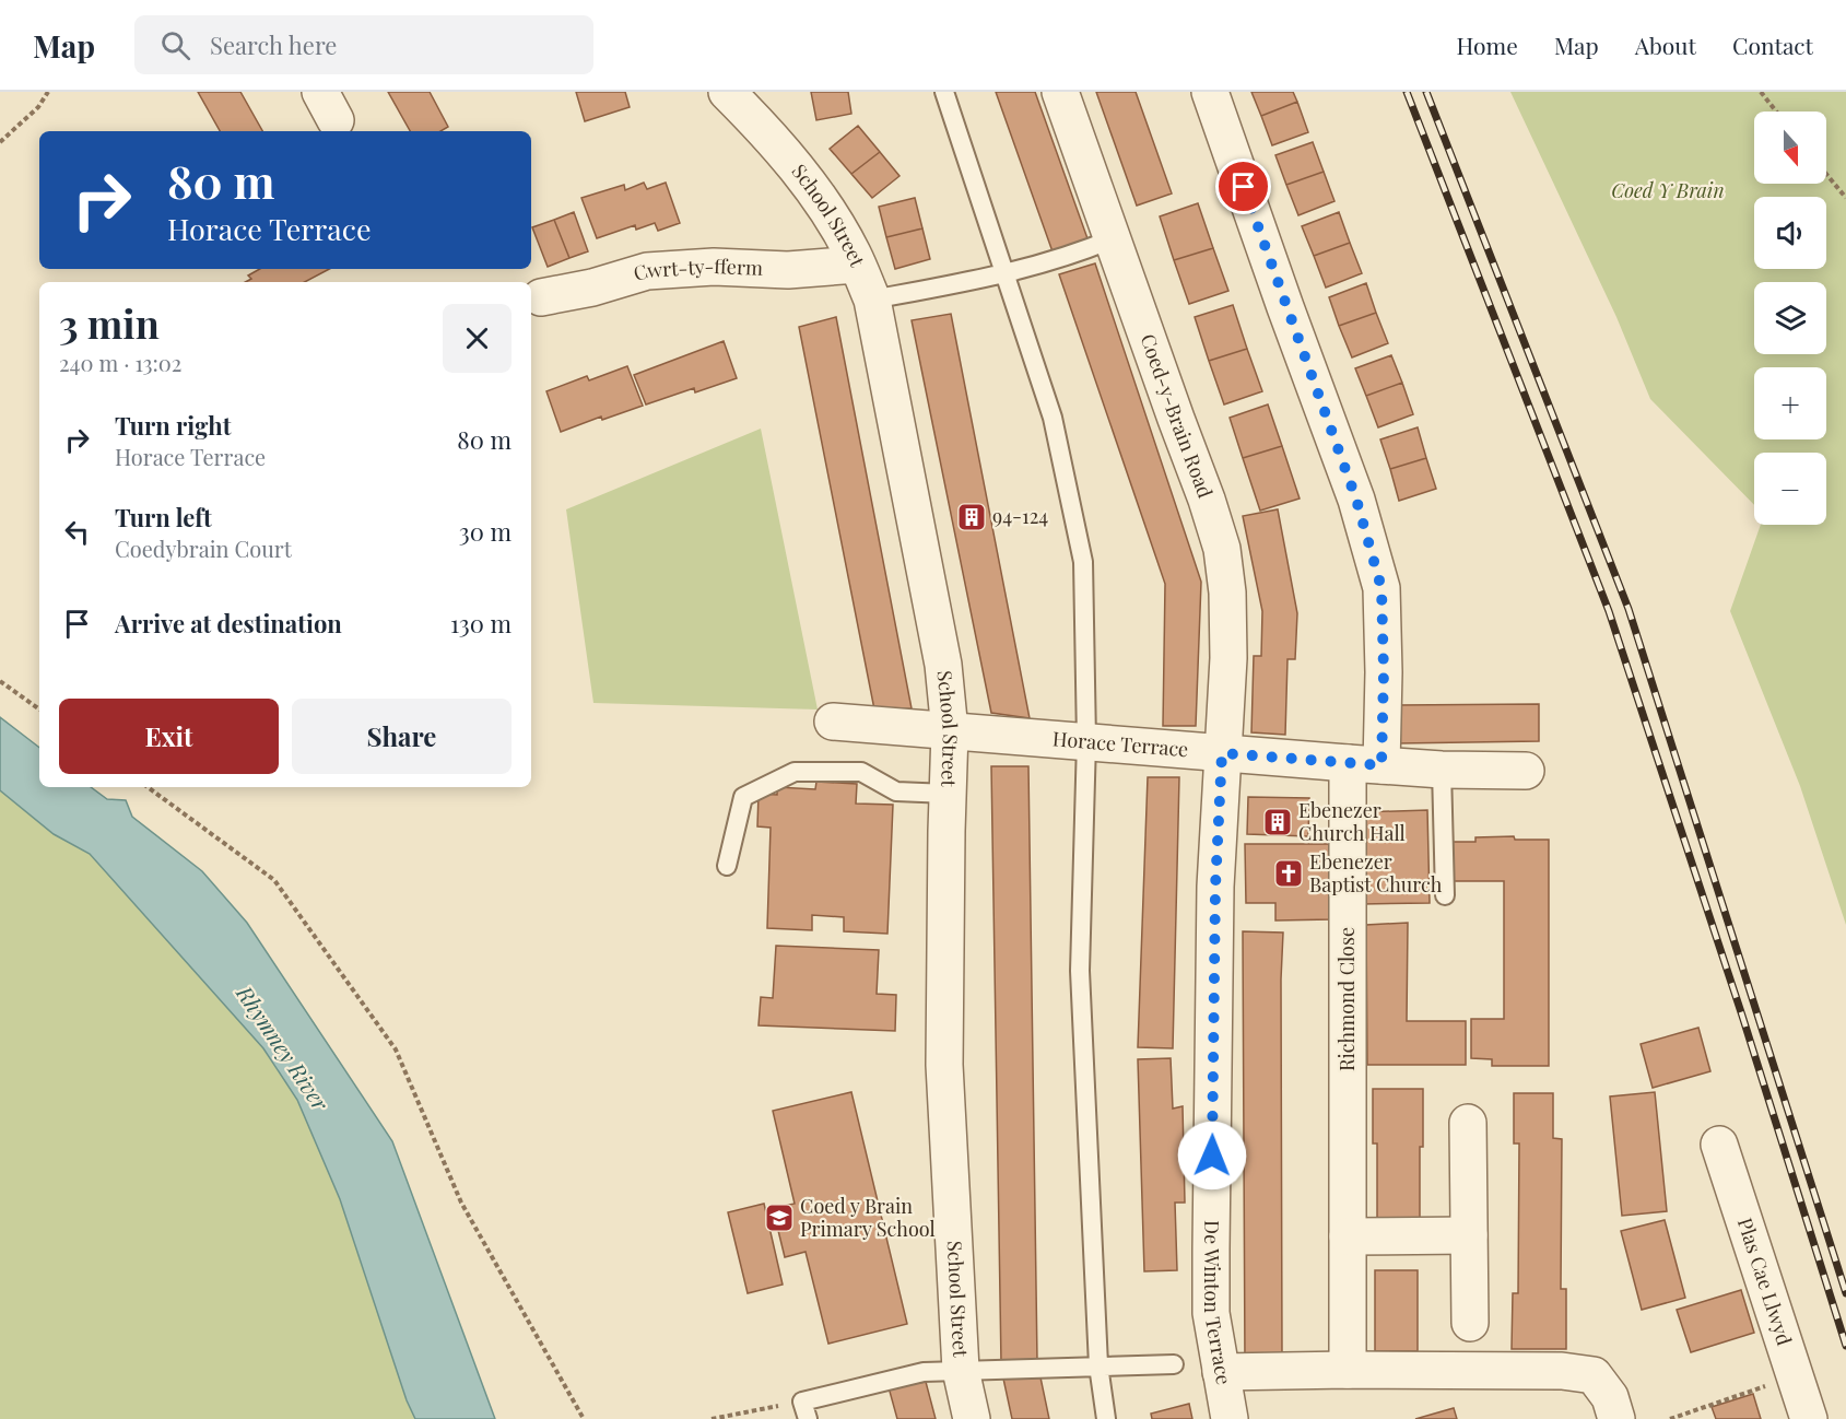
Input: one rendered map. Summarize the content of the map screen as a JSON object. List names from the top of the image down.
{
  "streets": {
    "street": [
      "School Street",
      "Cwrt-ty-fferm",
      "Coed-y-Brain Road",
      "Horace Terrace",
      "Richmond Close",
      "Plas Cae Llwyd",
      "De Winton Terrace"
    ]
  },
  "crossings": [
    ["School Street", "Cwrt-ty-fferm"],
    ["School Street", "Horace Terrace"],
    ["Coed-y-Brain Road", "Horace Terrace"],
    ["Coed-y-Brain Road", "De Winton Terrace"],
    ["Horace Terrace", "Richmond Close"],
    ["Horace Terrace", "De Winton Terrace"]
  ],
  "water": ["Rhymney River"],
  "parks": ["Coed Y Brain"],
  "places": {
    "building": ["94-124", "Ebenezer Church Hall"],
    "church": ["Ebenezer Baptist Church"],
    "school or university": ["Coed y Brain Primary School"]
  },
  "north": "bottom",
  "page": {
    "header": "Map",
    "search": "Search here",
    "nav": [
      "Home",
      "Map",
      "About",
      "Contact"
    ],
    "map_buttons": ["+", "−"],
    "turn": ["80 m", "Horace Terrace"],
    "heading": ["3 min", "240 m · 13:02"],
    "list": [
      {
        "name": "Turn right",
        "note": "Horace Terrace",
        "value": "80 m"
      },
      {
        "name": "Turn left",
        "note": "Coedybrain Court",
        "value": "30 m"
      },
      {
        "name": "Arrive at destination",
        "value": "130 m"
      }
    ],
    "buttons": ["Exit", "Share"]
  }
}
